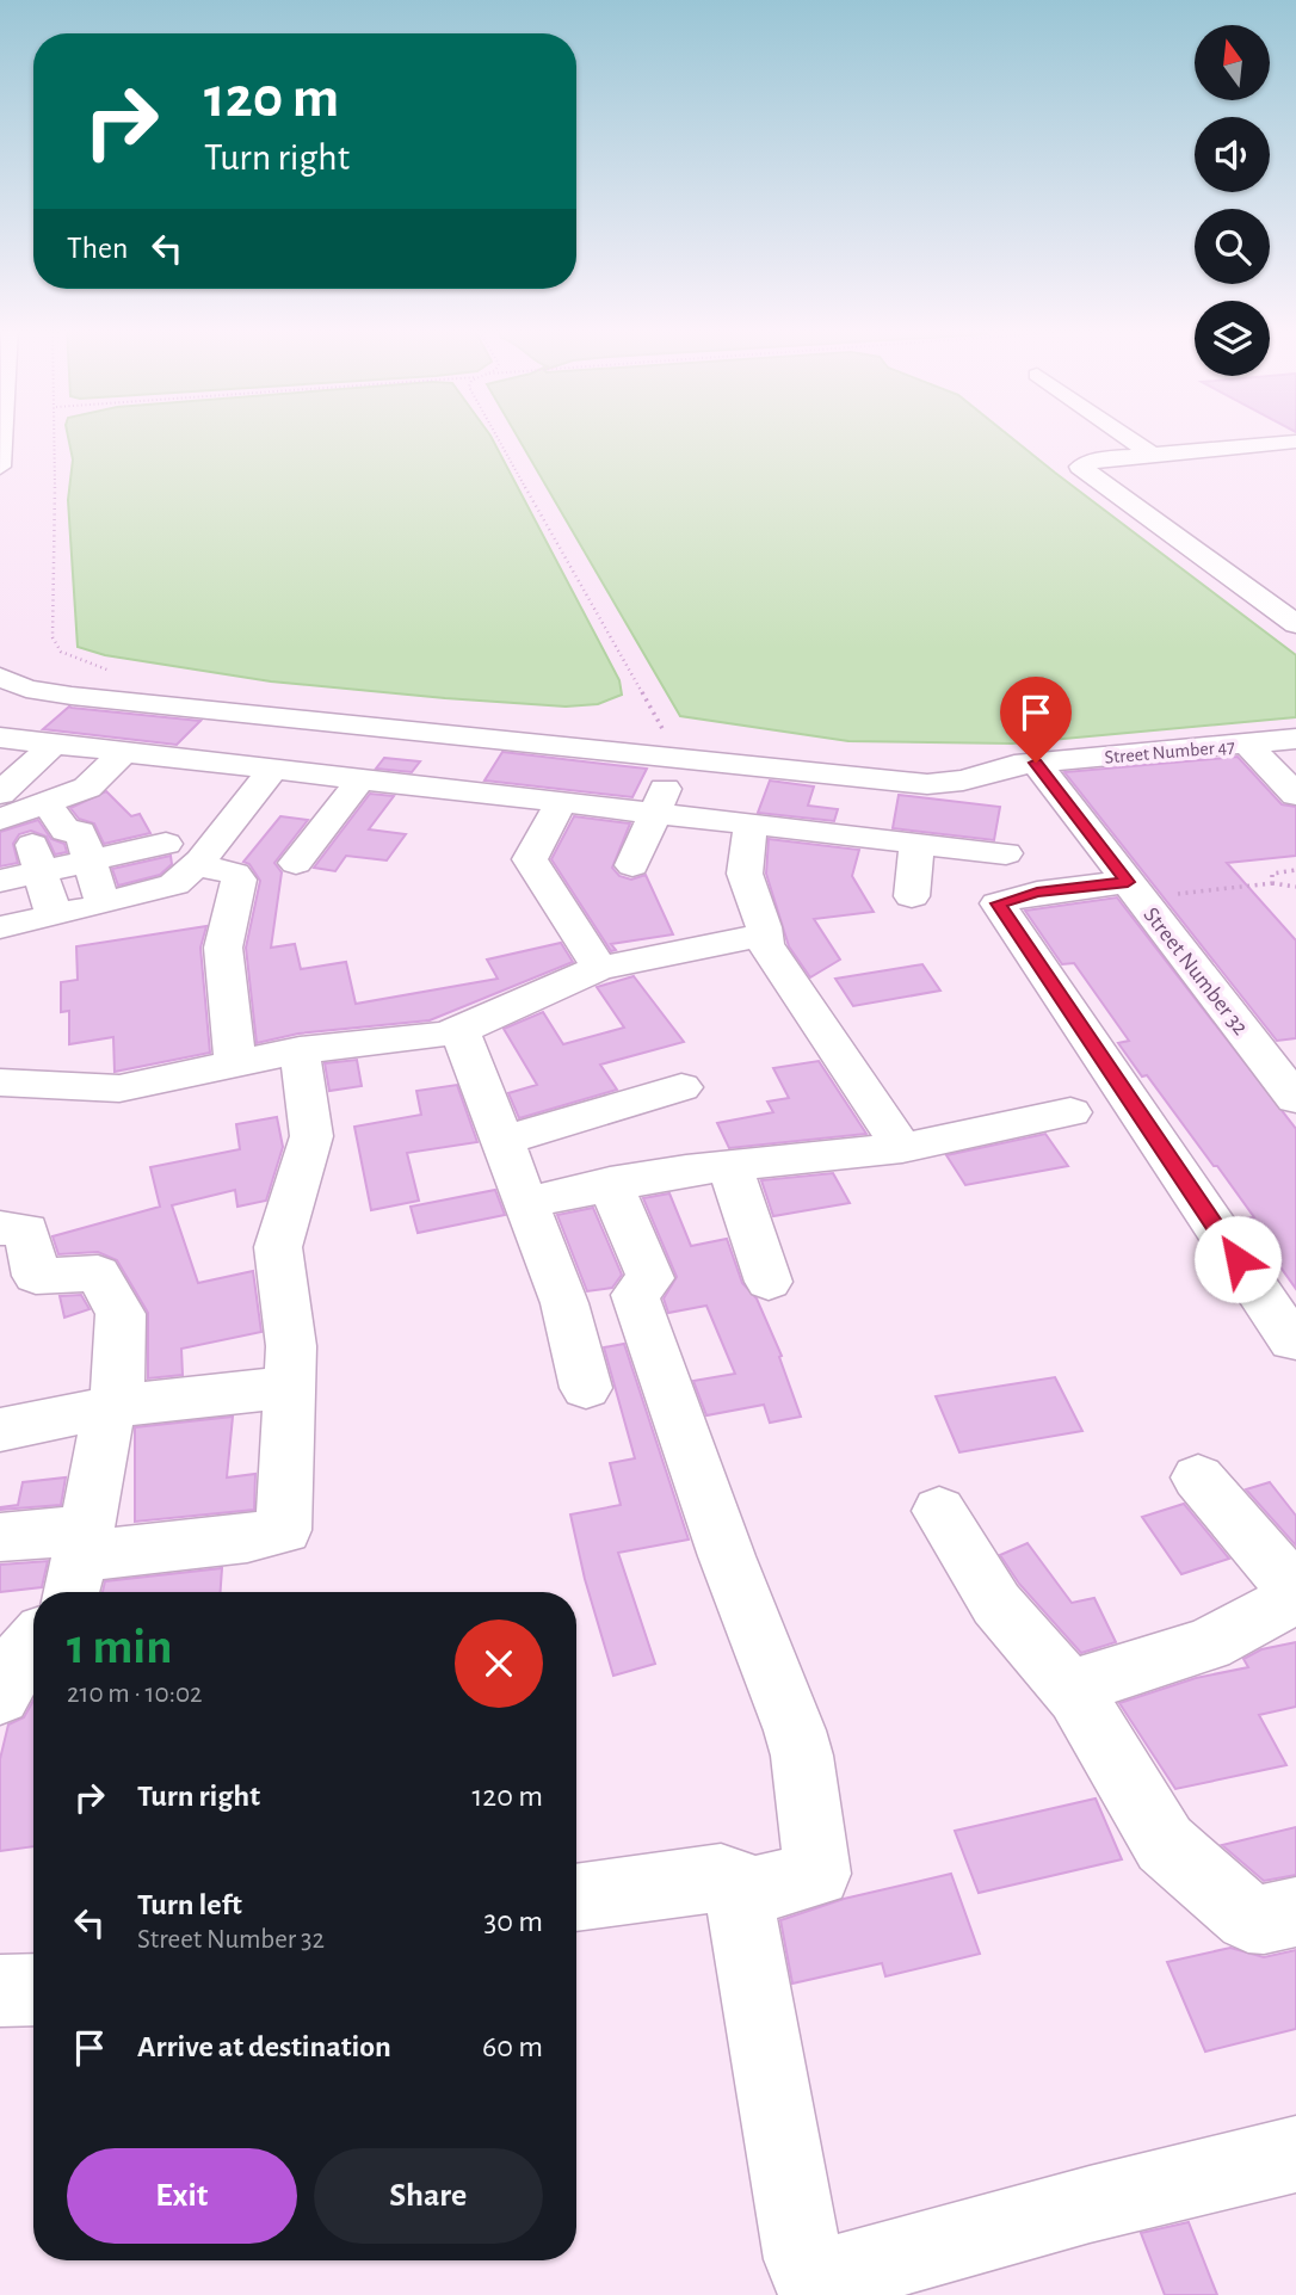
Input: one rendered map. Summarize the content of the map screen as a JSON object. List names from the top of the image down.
{
  "streets": {
    "street": ["Street Number 47", "Street Number 32"]
  },
  "crossings": [
    ["Street Number 47", "Street Number 32"]
  ],
  "north": "top",
  "page": {
    "turn": ["120 m", "Turn right"],
    "then": "Then",
    "heading": ["1 min", "210 m · 10:02"],
    "list": [
      {
        "name": "Turn right",
        "value": "120 m"
      },
      {
        "name": "Turn left",
        "note": "Street Number 32",
        "value": "30 m"
      },
      {
        "name": "Arrive at destination",
        "value": "60 m"
      }
    ],
    "buttons": ["Exit", "Share"]
  }
}
